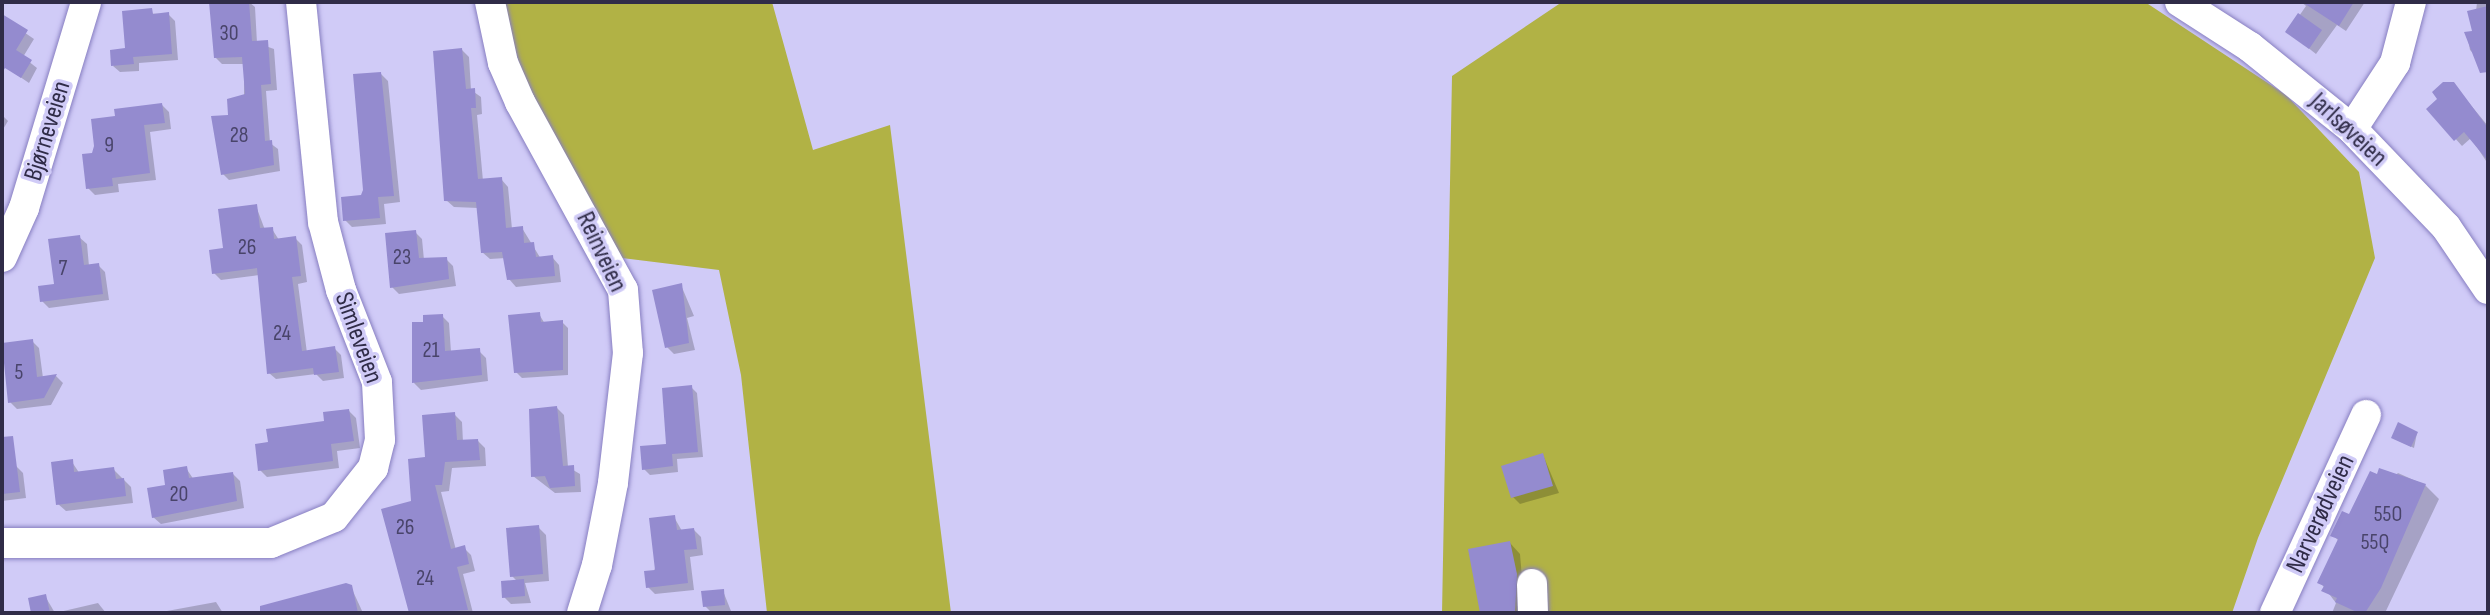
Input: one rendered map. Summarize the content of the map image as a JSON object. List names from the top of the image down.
{
  "streets": {
    "street": [
      "Jarlsøveien",
      "Bjørneveien",
      "Reinveien",
      "Simleveien",
      "Narverødveien"
    ]
  },
  "house_numbers": [
    "30",
    "28",
    "9",
    "26",
    "23",
    "7",
    "24",
    "21",
    "5",
    "20",
    "55O",
    "26",
    "55Q",
    "24"
  ]
}
